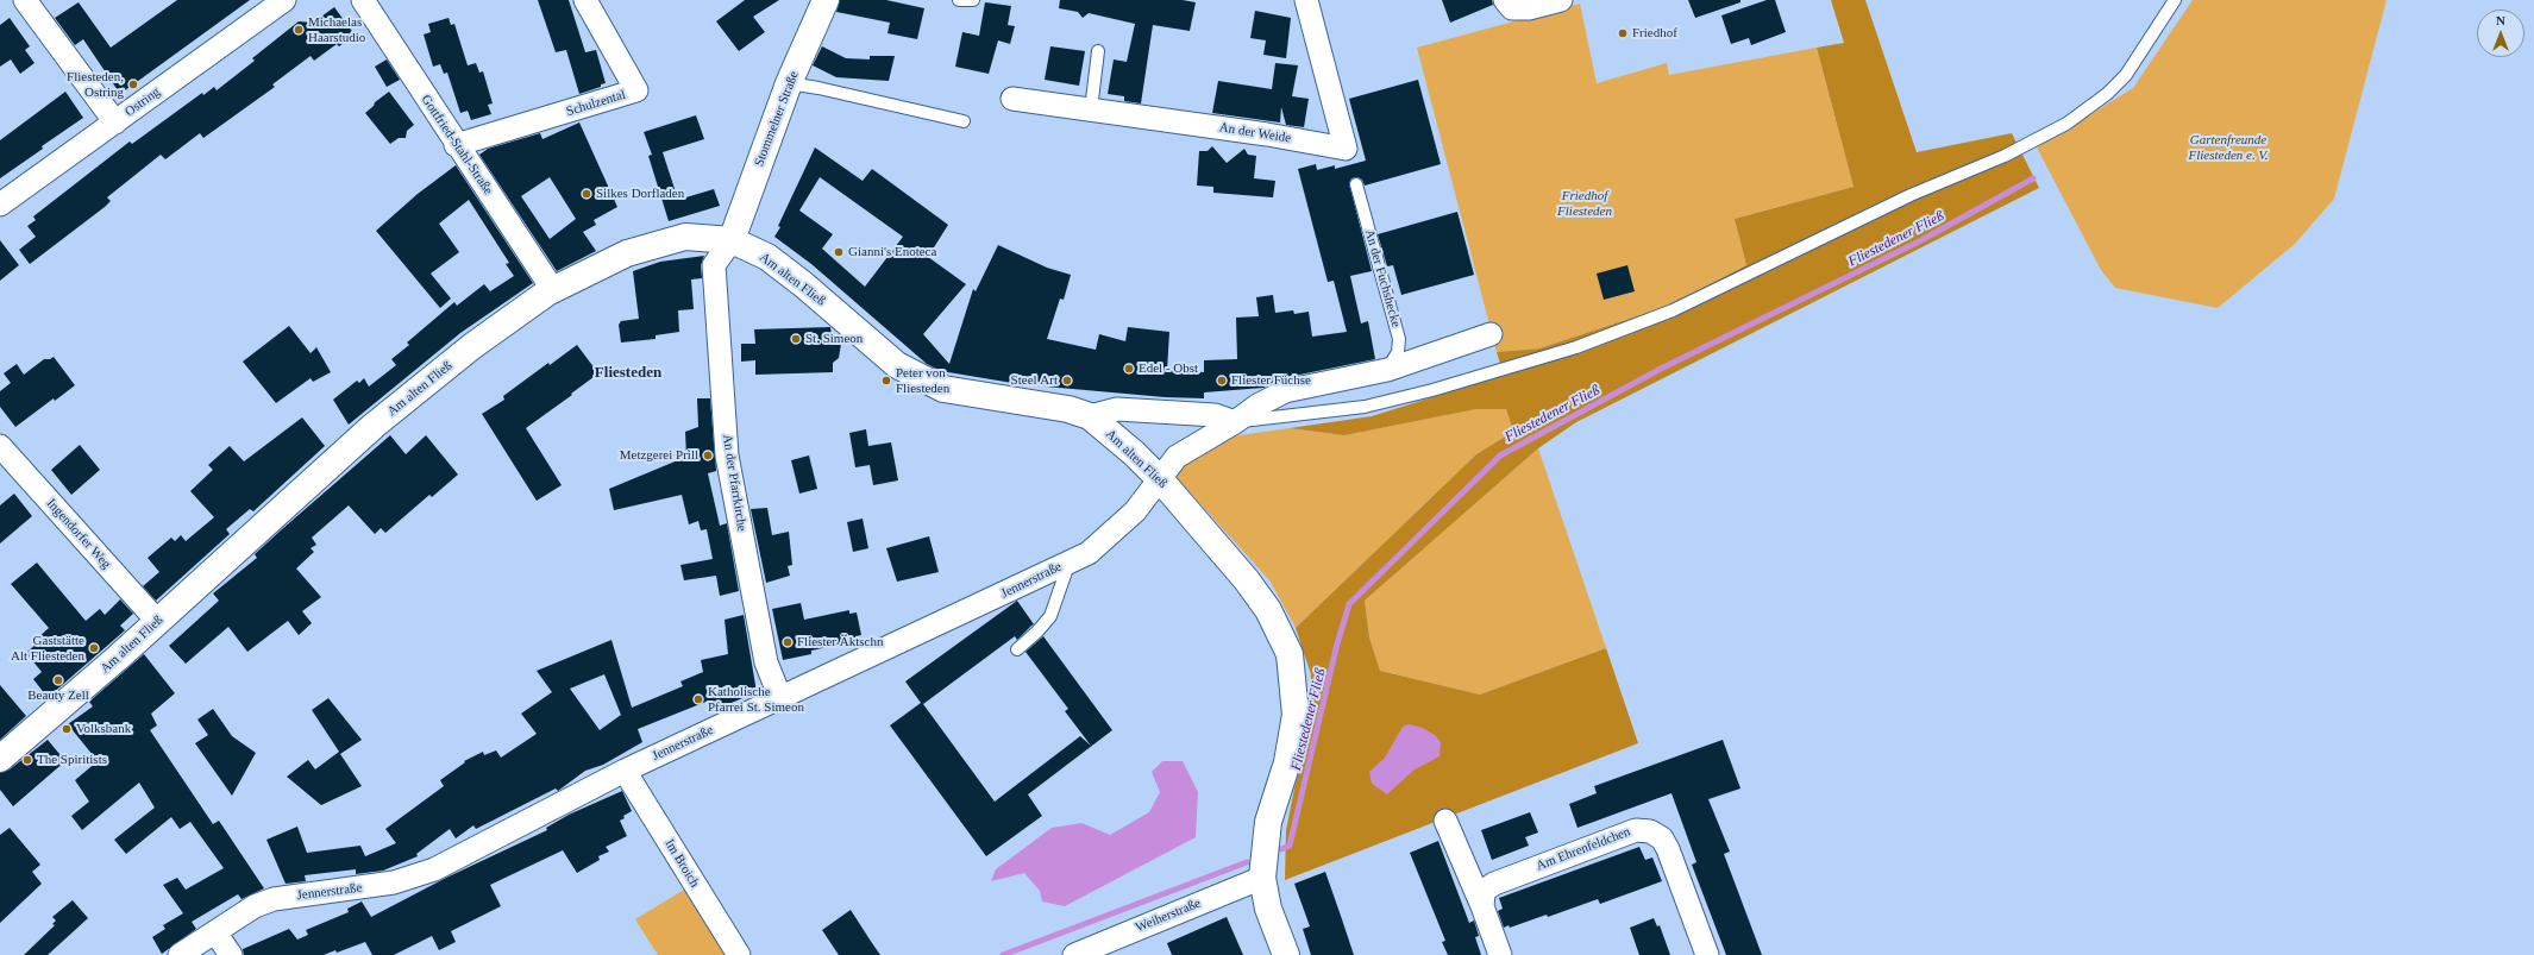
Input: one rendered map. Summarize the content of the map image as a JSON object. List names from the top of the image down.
{
  "streets": {
    "main road": ["Stommelner Straße", "Am alten Fließ"],
    "street": [
      "Ostring",
      "Schulzental",
      "An der Weide",
      "Gottfried-Stahl-Straße",
      "An der Pfarrkirche",
      "Ingendorfer Weg",
      "Jennerstraße",
      "Am Ehrenfeldchen",
      "Im Broich",
      "Weiherstraße"
    ],
    "lane": ["An der Fuchshecke"]
  },
  "crossings": [
    ["Schulzental", "Gottfried-Stahl-Straße"],
    ["Stommelner Straße", "Am alten Fließ"],
    ["Stommelner Straße", "An der Pfarrkirche"],
    ["Gottfried-Stahl-Straße", "Am alten Fließ"],
    ["Am alten Fließ", "An der Pfarrkirche"],
    ["Am alten Fließ", "Ingendorfer Weg"],
    ["Am alten Fließ", "Jennerstraße"],
    ["Am alten Fließ", "Weiherstraße"],
    ["An der Pfarrkirche", "Jennerstraße"],
    ["Jennerstraße", "Im Broich"]
  ],
  "districts": ["Fliesteden"],
  "water": ["Fliestedener Fließ"],
  "parks": ["Gartenfreunde Fliesteden e. V.", "Friedhof Fliesteden"],
  "places": [
    "Michaelas Haarstudio",
    "Friedhof",
    "Fliesteden, Ostring",
    "Silkes Dorfladen",
    "Gianni's Enoteca",
    "St. Simeon",
    "Edel - Obst",
    "Peter von Fliesteden",
    "Steel Art",
    "Fliester Füchse",
    "Metzgerei Prill",
    "Fliester Äktschn",
    "Gaststätte Alt Fliesteden",
    "Beauty Zell",
    "Katholische Pfarrei St. Simeon",
    "Volksbank",
    "The Spiritists"
  ],
  "north": "top"
}
